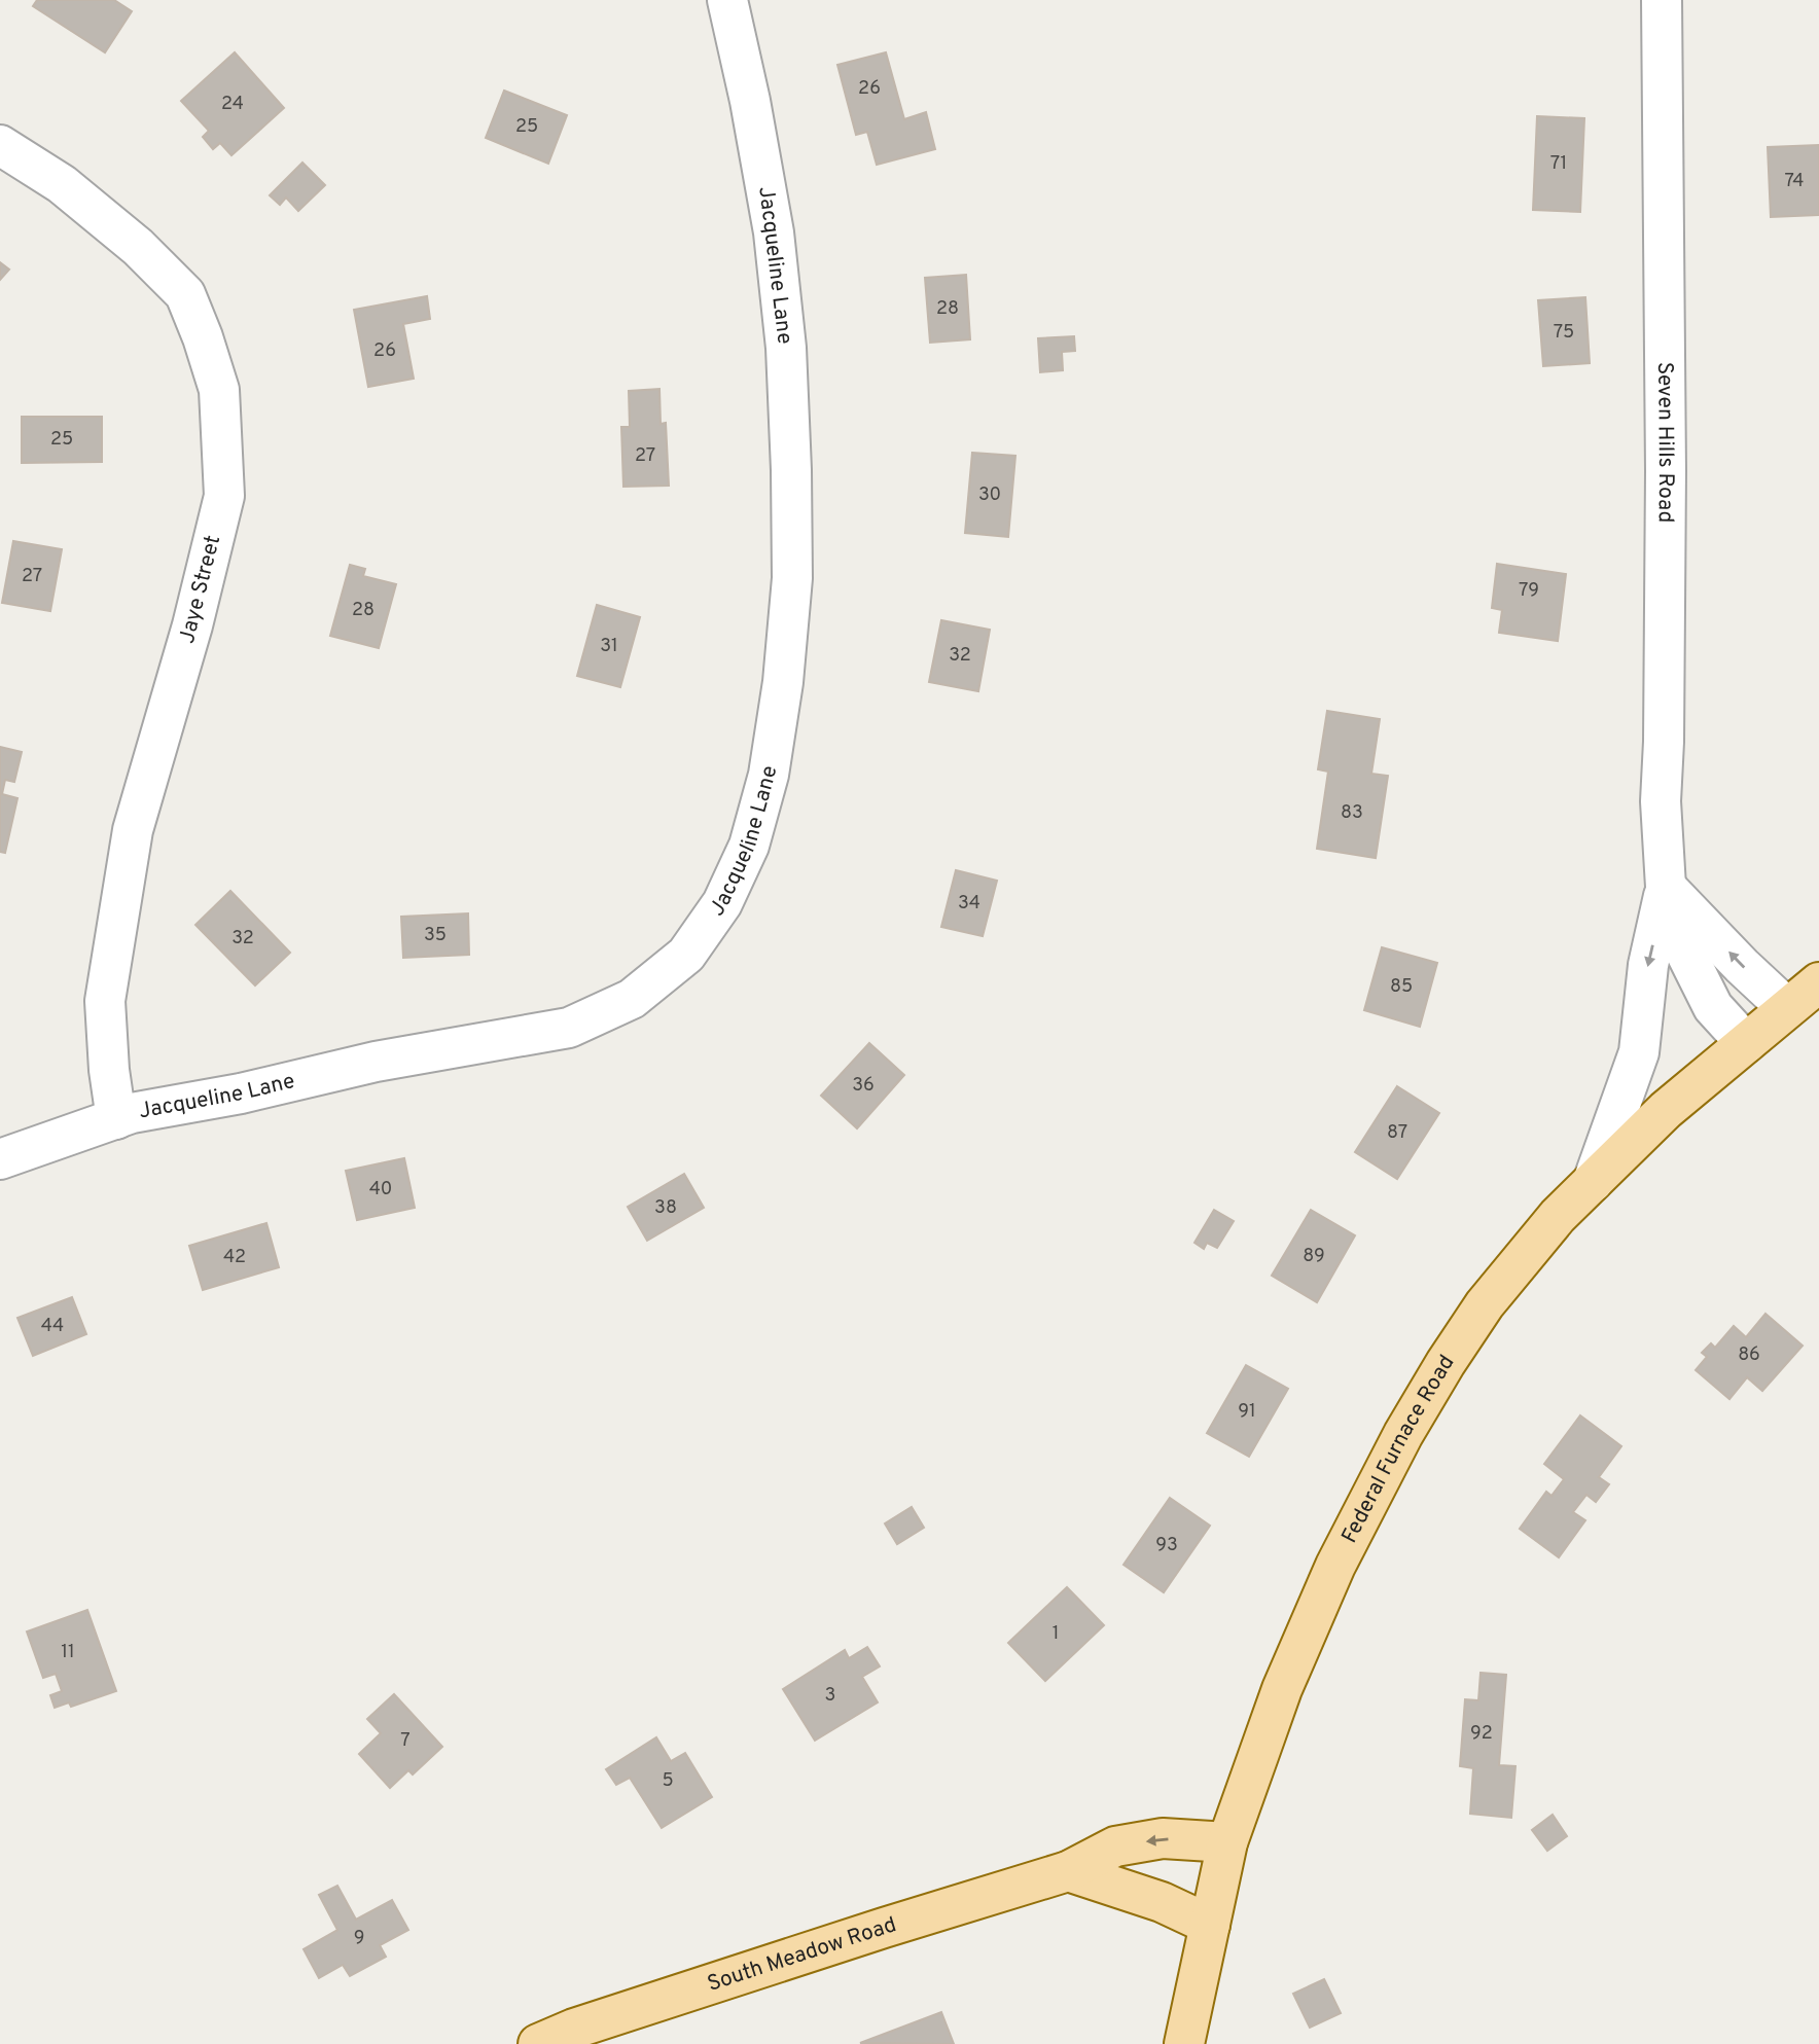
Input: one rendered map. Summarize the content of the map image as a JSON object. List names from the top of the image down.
{
  "streets": {
    "main road": ["Federal Furnace Road", "South Meadow Road"],
    "street": ["Jacqueline Lane", "Seven Hills Road", "Jaye Street"]
  },
  "crossings": [
    ["Jacqueline Lane", "Jaye Street"],
    ["Seven Hills Road", "Federal Furnace Road"],
    ["Federal Furnace Road", "South Meadow Road"]
  ],
  "house_numbers": [
    "26",
    "24",
    "25",
    "71",
    "74",
    "28",
    "75",
    "26",
    "25",
    "27",
    "30",
    "27",
    "79",
    "28",
    "31",
    "32",
    "83",
    "34",
    "35",
    "32",
    "85",
    "36",
    "87",
    "40",
    "38",
    "89",
    "42",
    "44",
    "86",
    "91",
    "93",
    "1",
    "11",
    "3",
    "92",
    "7",
    "5",
    "9"
  ]
}
